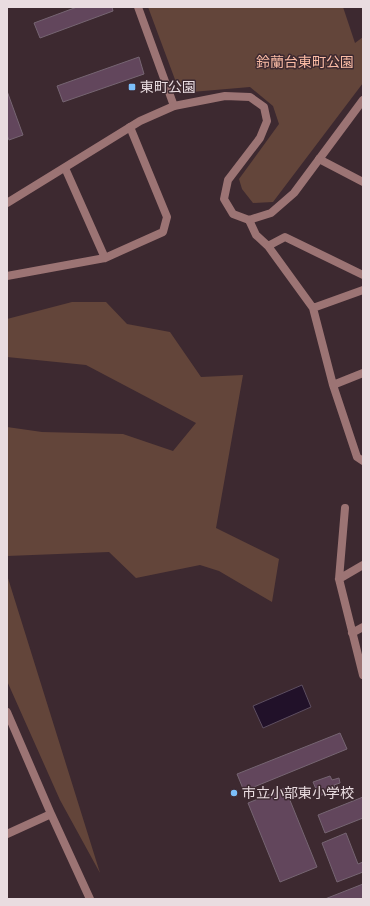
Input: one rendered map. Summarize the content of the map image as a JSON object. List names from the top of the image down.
{
  "parks": ["鈴蘭台東町公園"],
  "places": {
    "transit": ["東町公園"],
    "other": ["市立小部東小学校"]
  }
}
